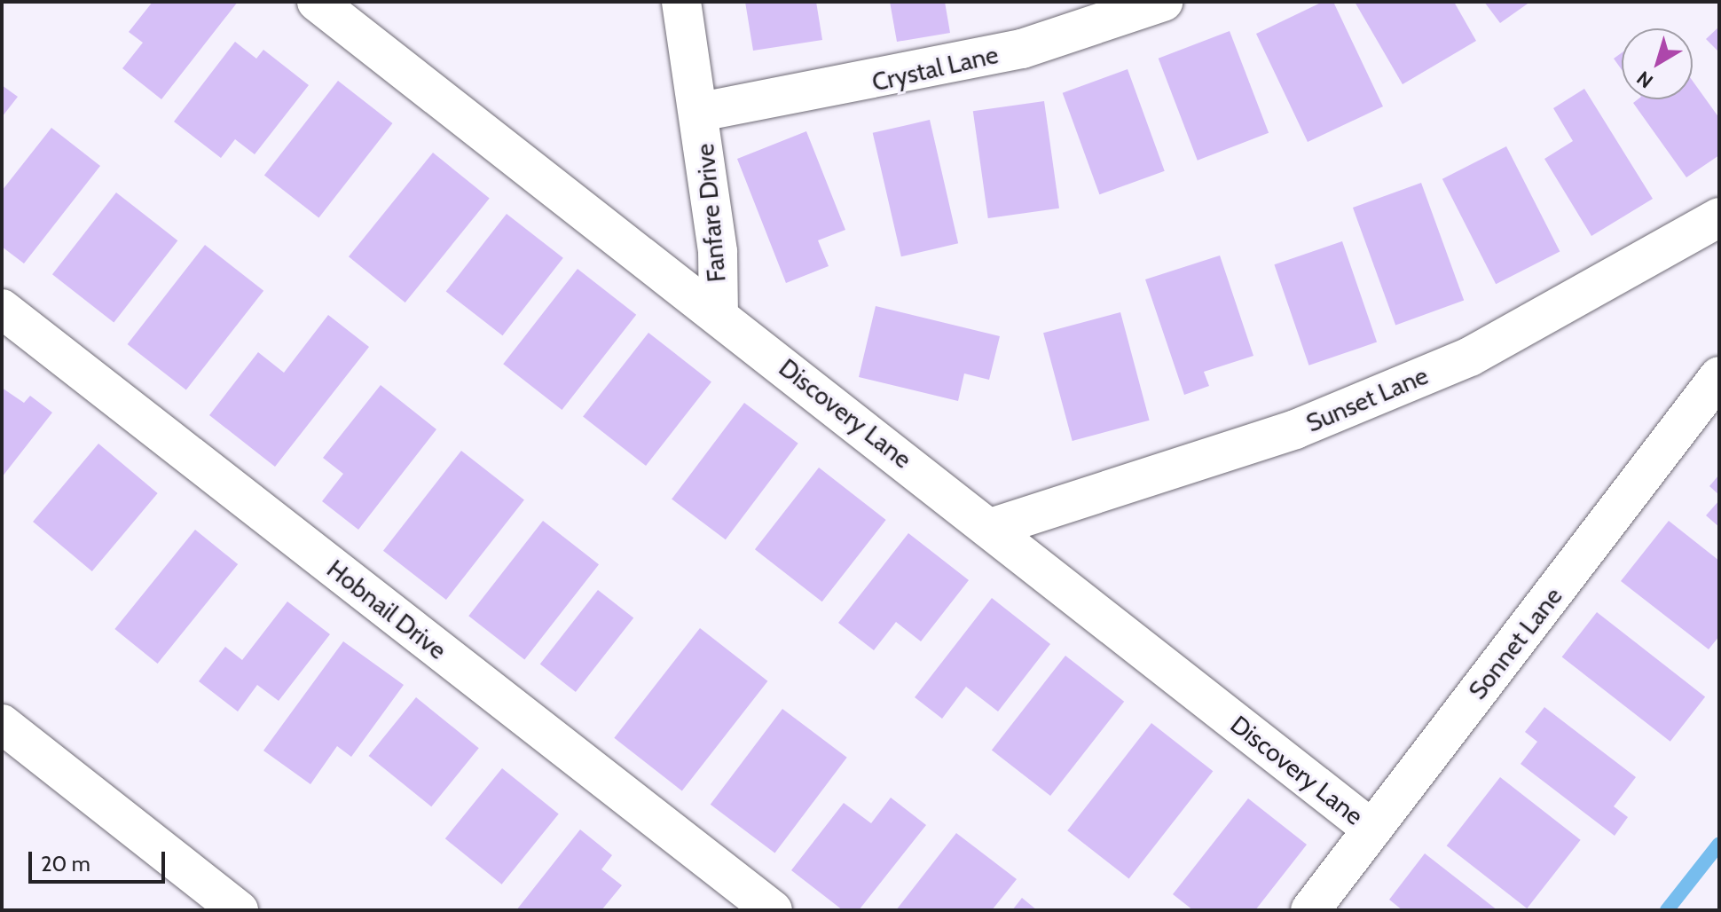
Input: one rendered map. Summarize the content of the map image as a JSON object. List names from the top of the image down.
{
  "streets": {
    "street": [
      "Crystal Lane",
      "Fanfare Drive",
      "Sunset Lane",
      "Discovery Lane",
      "Hobnail Drive",
      "Sonnet Lane"
    ]
  },
  "crossings": [
    ["Crystal Lane", "Fanfare Drive"],
    ["Fanfare Drive", "Discovery Lane"],
    ["Sunset Lane", "Discovery Lane"],
    ["Discovery Lane", "Sonnet Lane"]
  ],
  "scale_bar": "20 m",
  "north": "bottom left"
}
